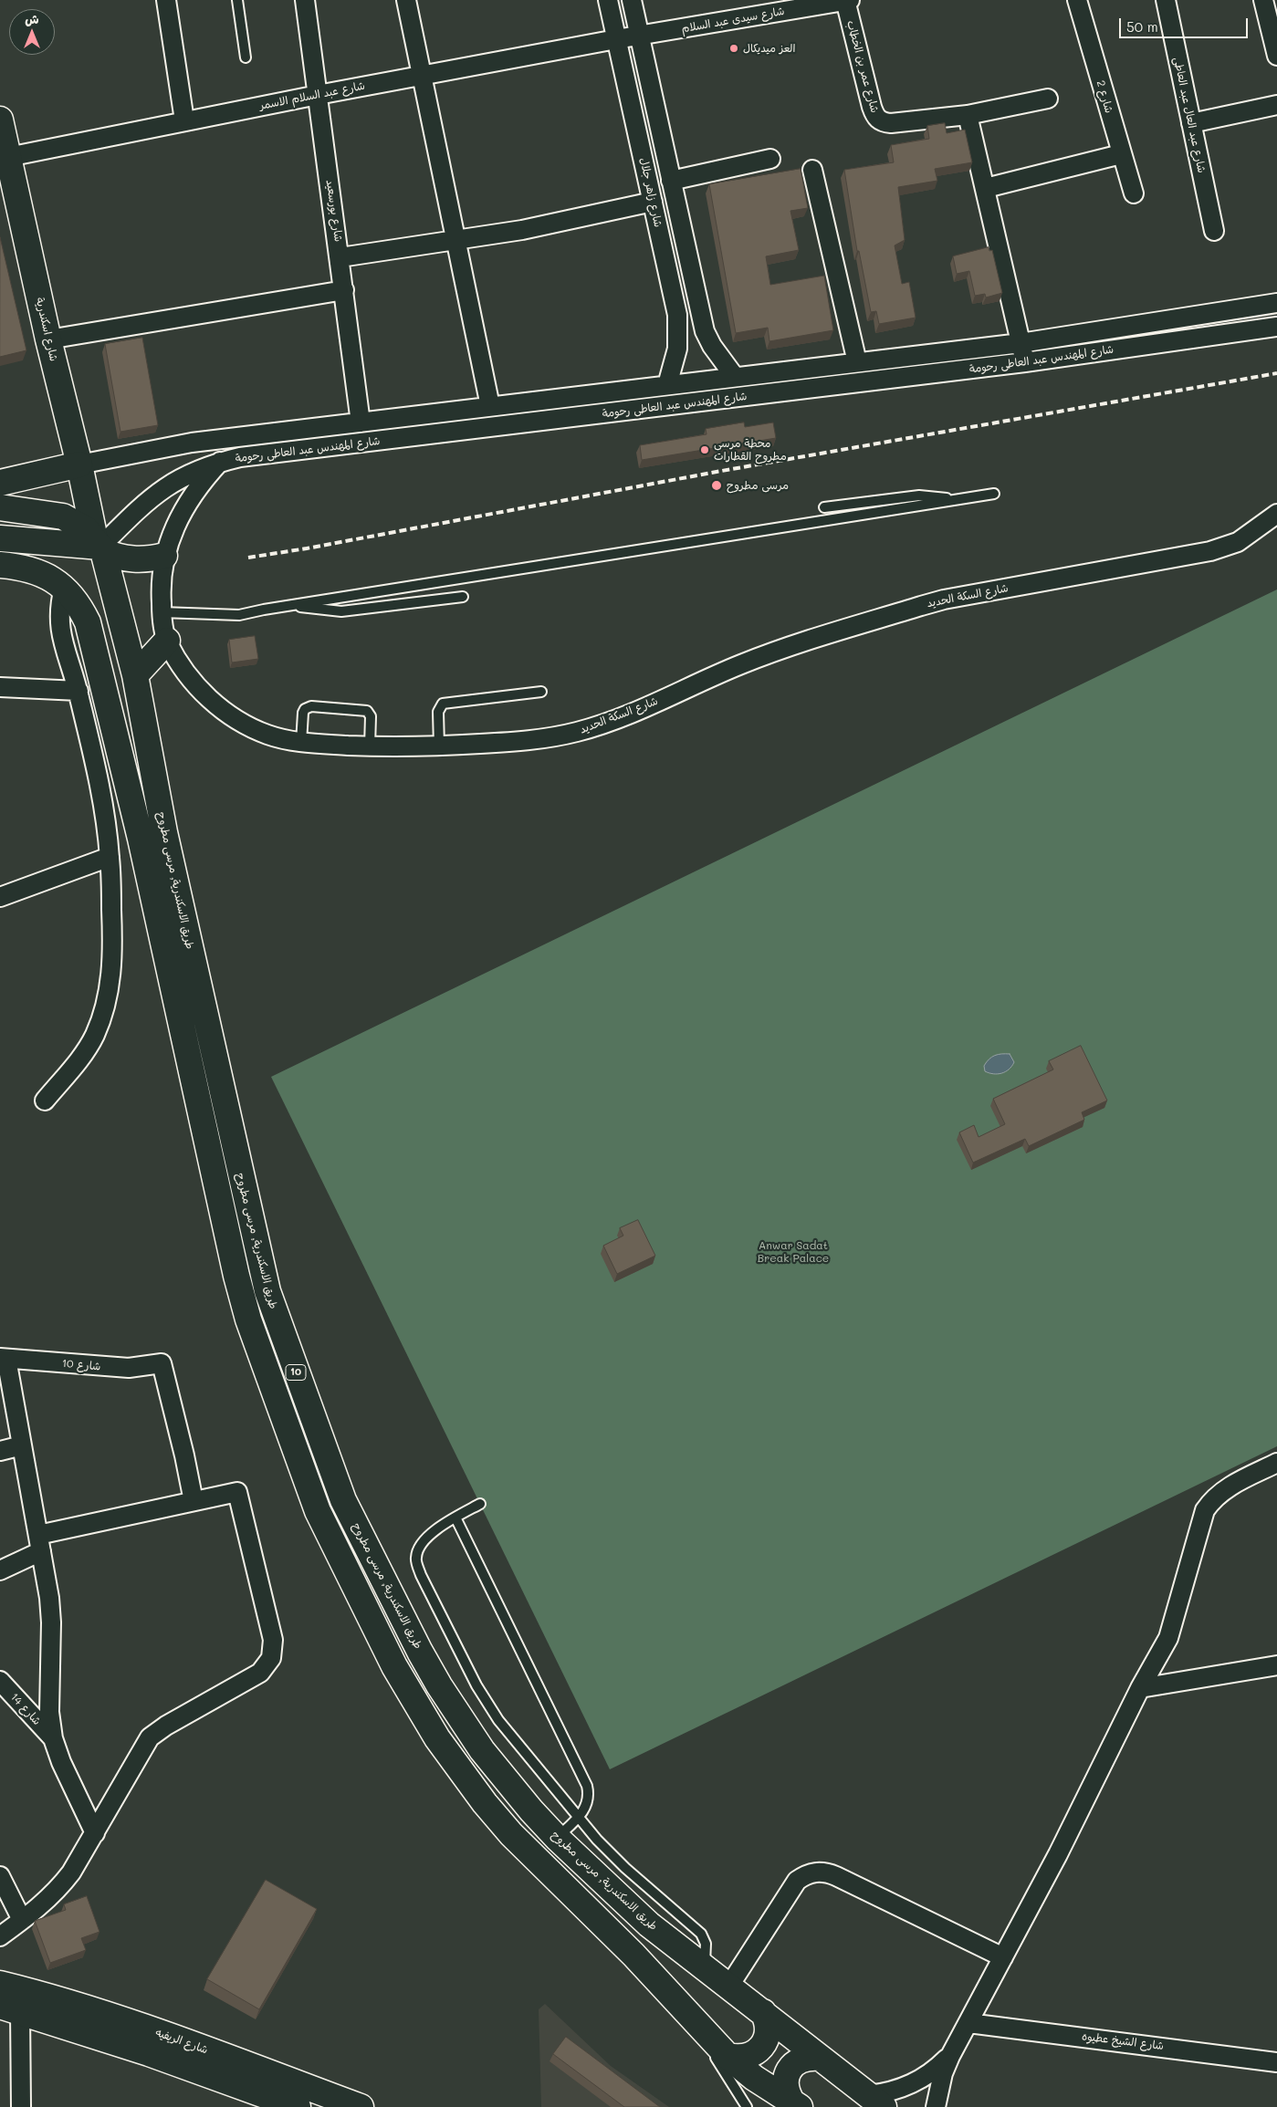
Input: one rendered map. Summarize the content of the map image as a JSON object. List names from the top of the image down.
{
  "streets": {
    "main road": [
      "شارع اسكندرية",
      "طريق الاسكندرية, مرسى مطروح",
      "10",
      "شارع الريفيه"
    ],
    "street": [
      "شارع سيدى عبد السلام",
      "شارع عمر بن الخطاب",
      "شارع عبد السلام الاسمر",
      "شارع 2",
      "شارع عبد العال عبد العاطى",
      "شارع زاهر جلال",
      "شارع بورسعيد",
      "شارع المهندس عبد العاطى رحومة",
      "شارع السكة الحديد",
      "شارع 10",
      "شارع 14",
      "شارع الشيخ عطيوه"
    ]
  },
  "crossings": [
    ["شارع سيدى عبد السلام", "شارع عمر بن الخطاب"],
    ["شارع سيدى عبد السلام", "شارع عبد السلام الاسمر"],
    ["شارع سيدى عبد السلام", "شارع زاهر جلال"],
    ["شارع عبد السلام الاسمر", "شارع زاهر جلال"],
    ["شارع عبد السلام الاسمر", "شارع بورسعيد"],
    ["شارع عبد السلام الاسمر", "شارع اسكندرية"],
    ["شارع زاهر جلال", "شارع المهندس عبد العاطى رحومة"],
    ["شارع بورسعيد", "شارع المهندس عبد العاطى رحومة"],
    ["شارع اسكندرية", "شارع المهندس عبد العاطى رحومة"],
    ["شارع اسكندرية", "طريق الاسكندرية, مرسى مطروح"],
    ["شارع المهندس عبد العاطى رحومة", "شارع السكة الحديد"],
    ["شارع المهندس عبد العاطى رحومة", "طريق الاسكندرية, مرسى مطروح"]
  ],
  "parks": ["Anwar Sadat Break Palace"],
  "places": ["العز ميديكال", "محطة مرسى مطروح القطارات", "مرسى مطروح"],
  "scale_bar": "50 m",
  "north": "top"
}
